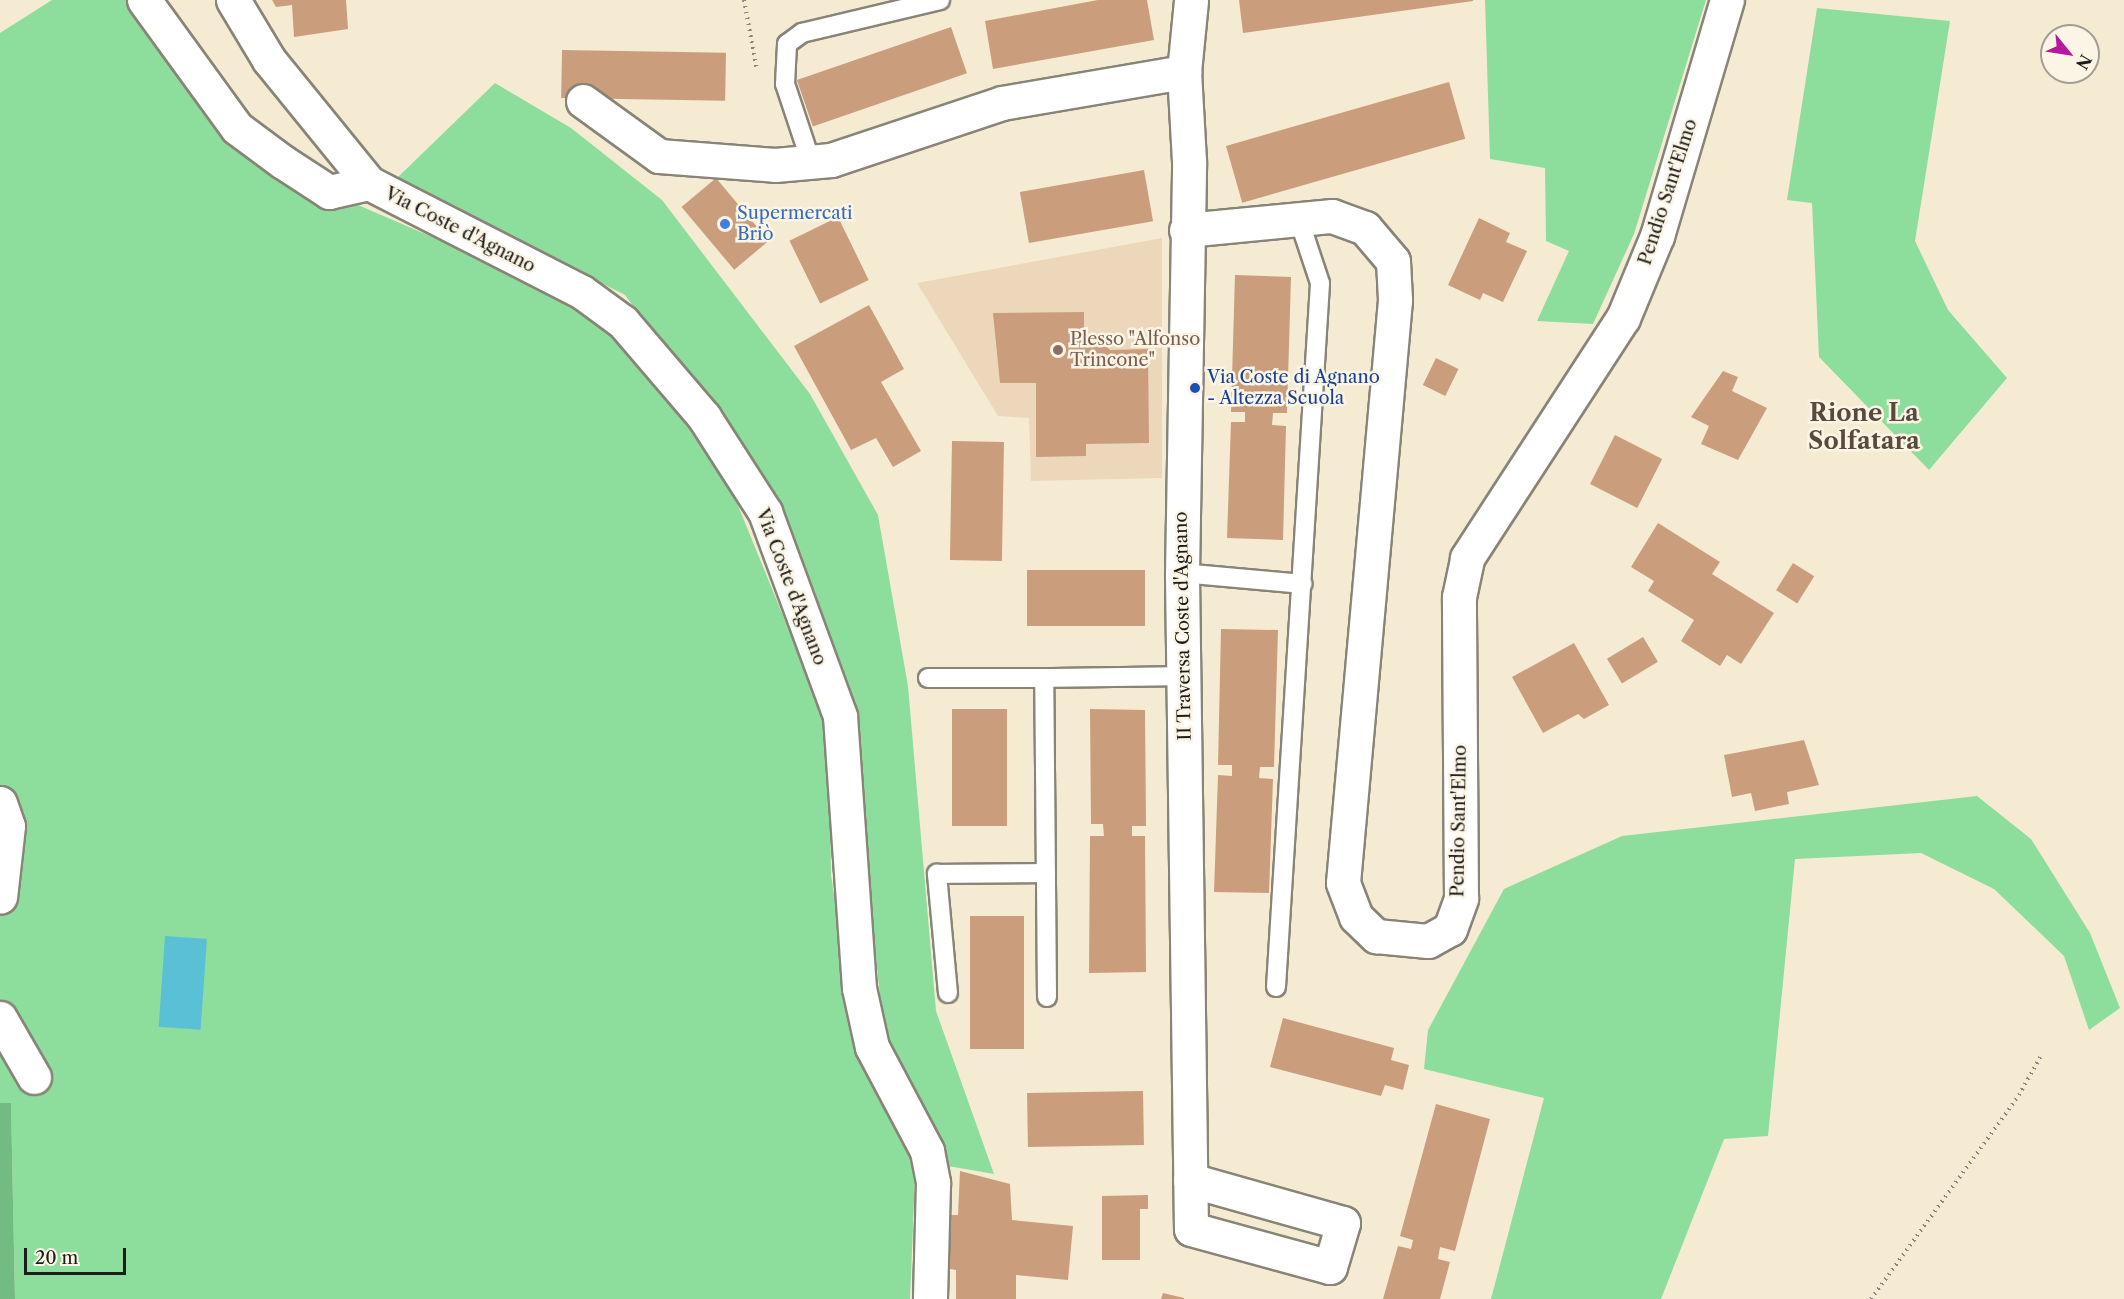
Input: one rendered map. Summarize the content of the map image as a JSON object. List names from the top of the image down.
{
  "streets": {
    "street": ["Pendio Sant'Elmo", "Via Coste d'Agnano", "II Traversa Coste d'Agnano"]
  },
  "crossings": [
    ["Pendio Sant'Elmo", "II Traversa Coste d'Agnano"]
  ],
  "districts": ["Rione La Solfatara"],
  "places": ["Supermercati Briò", "Plesso \"Alfonso Trincone\"", "Via Coste di Agnano - Altezza Scuola"],
  "scale_bar": "20 m",
  "north": "bottom right"
}
